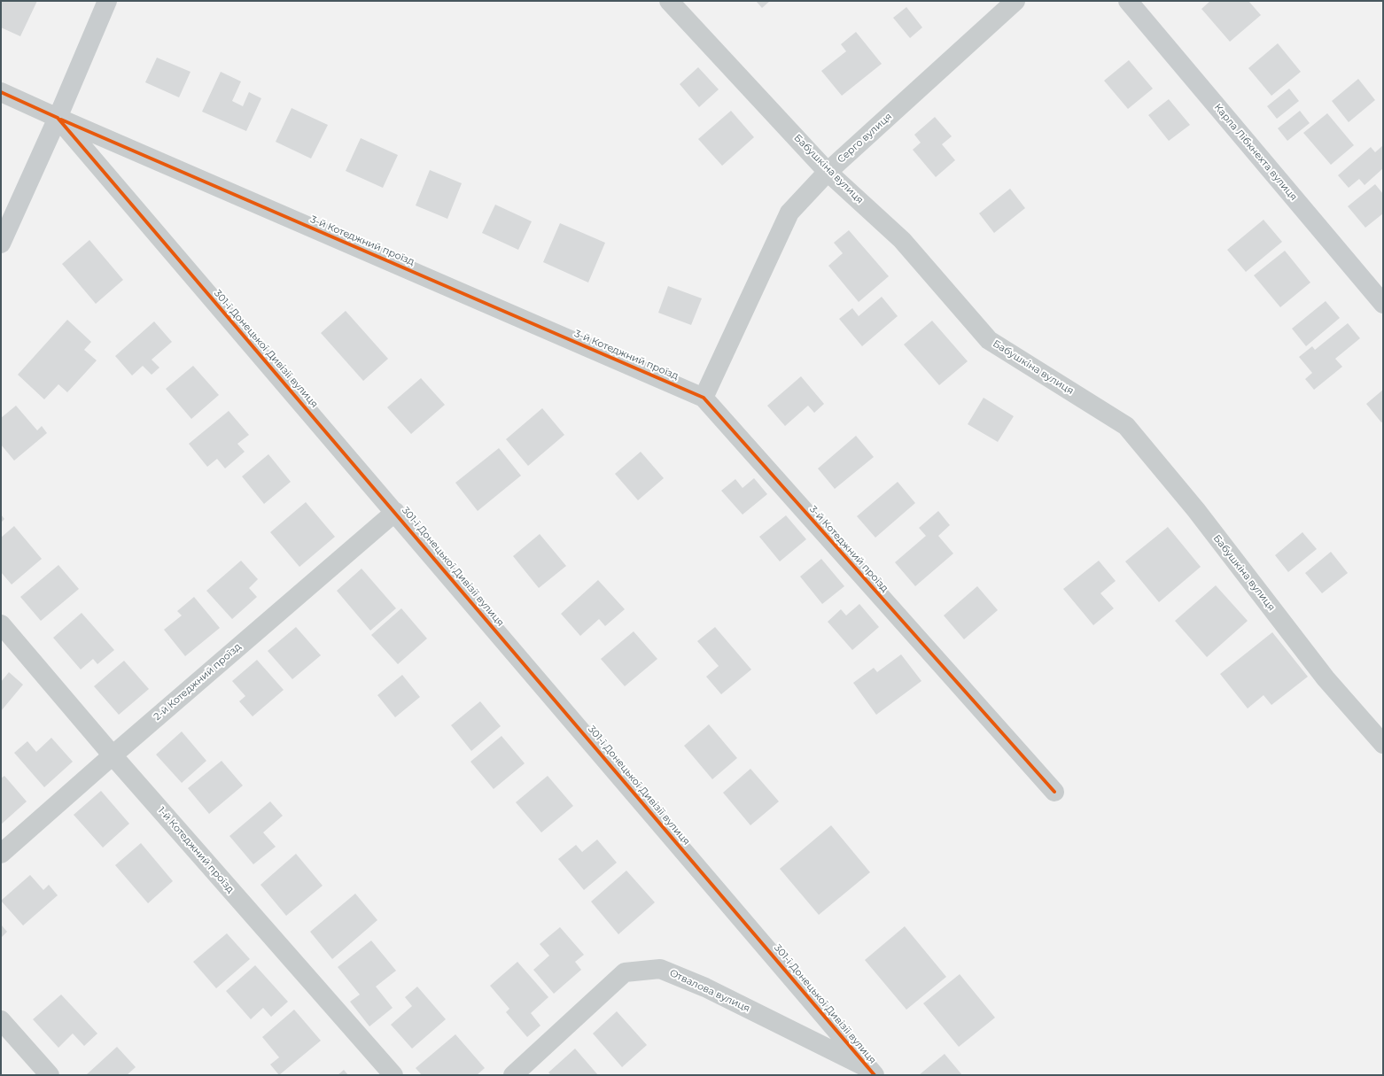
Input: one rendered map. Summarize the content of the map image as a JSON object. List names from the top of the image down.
{
  "streets": {
    "street": [
      "Серго вулиця",
      "Карла Лібкнехта вулиця",
      "Бабушкіна вулиця",
      "3-й Котеджний проїзд",
      "301-ї Донецької Дивізії вулиця",
      "2-й Котеджний проїзд",
      "1-й Котеджний проїзд",
      "Отвалова вулиця"
    ]
  },
  "crossings": [
    ["Серго вулиця", "Бабушкіна вулиця"],
    ["Серго вулиця", "3-й Котеджний проїзд"],
    ["3-й Котеджний проїзд", "301-ї Донецької Дивізії вулиця"],
    ["301-ї Донецької Дивізії вулиця", "2-й Котеджний проїзд"],
    ["301-ї Донецької Дивізії вулиця", "Отвалова вулиця"],
    ["2-й Котеджний проїзд", "1-й Котеджний проїзд"]
  ]
}
